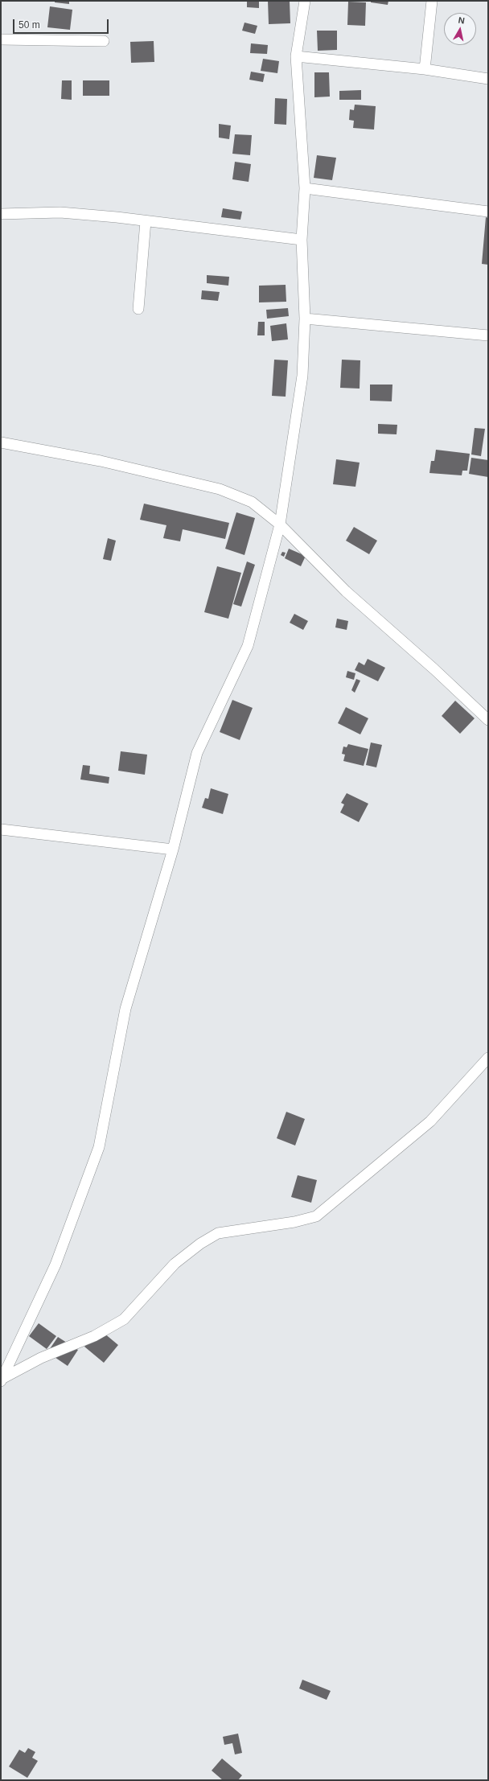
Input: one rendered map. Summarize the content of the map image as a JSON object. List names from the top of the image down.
{
  "scale_bar": "50 m",
  "north": "top"
}
